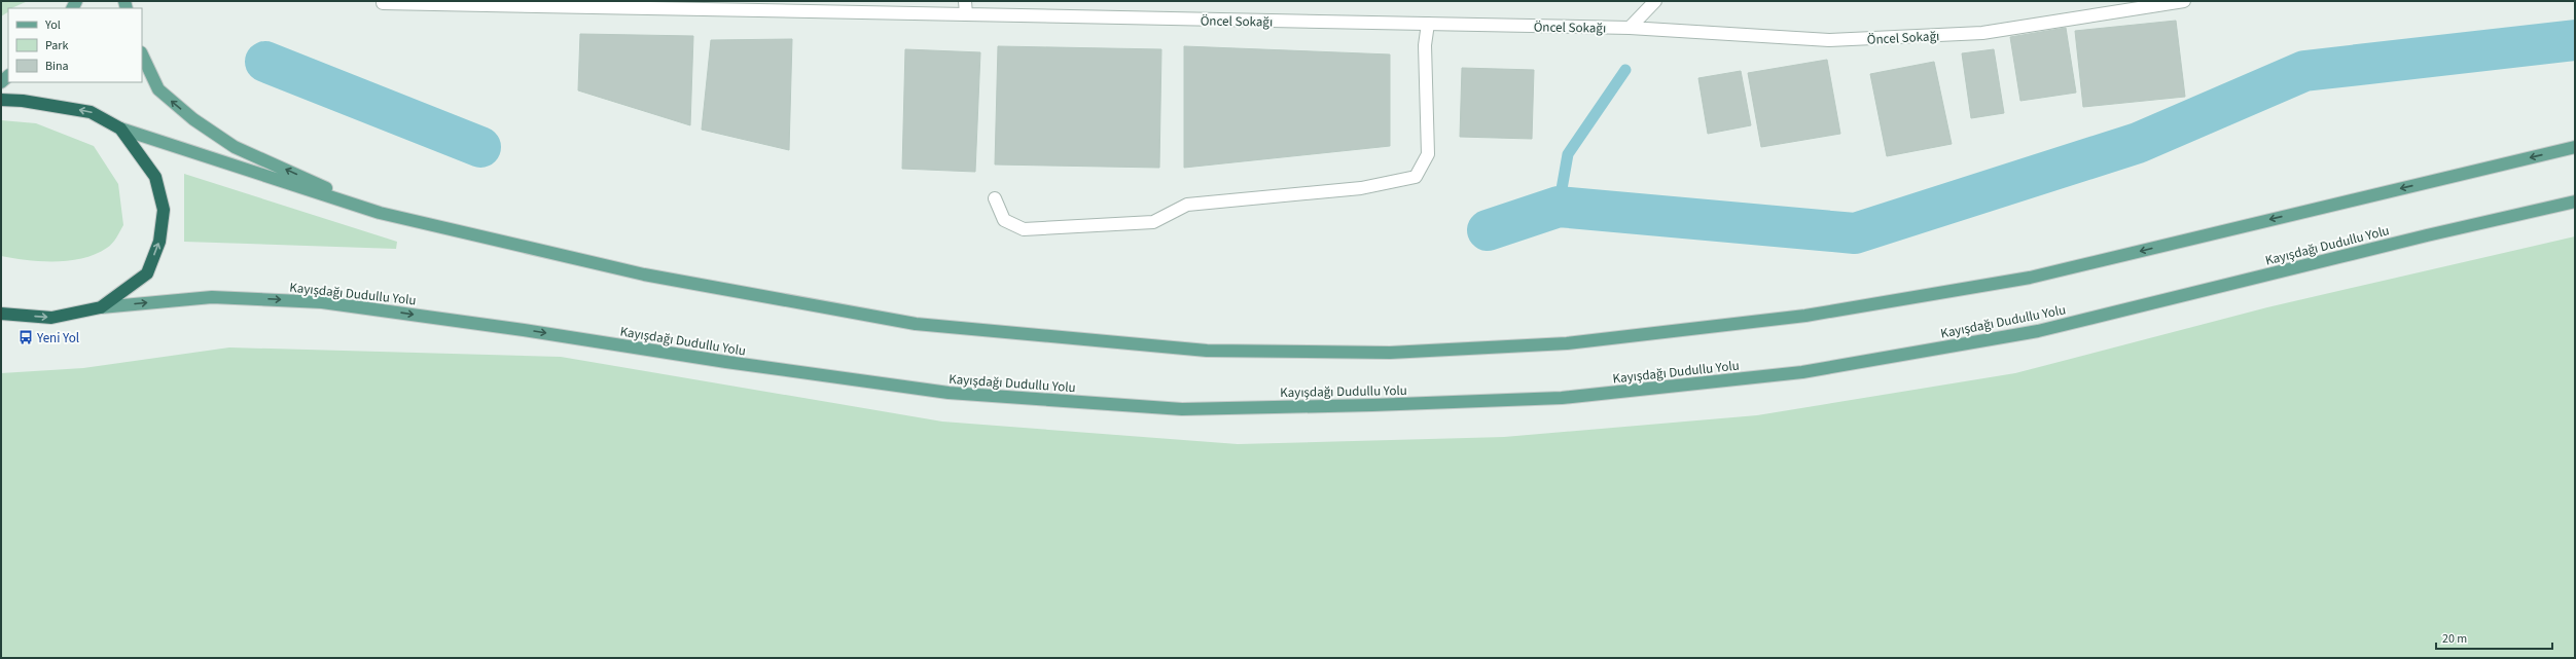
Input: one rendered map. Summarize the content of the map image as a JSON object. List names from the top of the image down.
{
  "streets": {
    "main road": ["Kayışdağı Dudullu Yolu"],
    "street": ["Öncel Sokağı"]
  },
  "places": {
    "bus stop": ["Yeni Yol"]
  },
  "legend": ["Yol", "Park", "Bina"],
  "scale_bar": "20 m"
}
